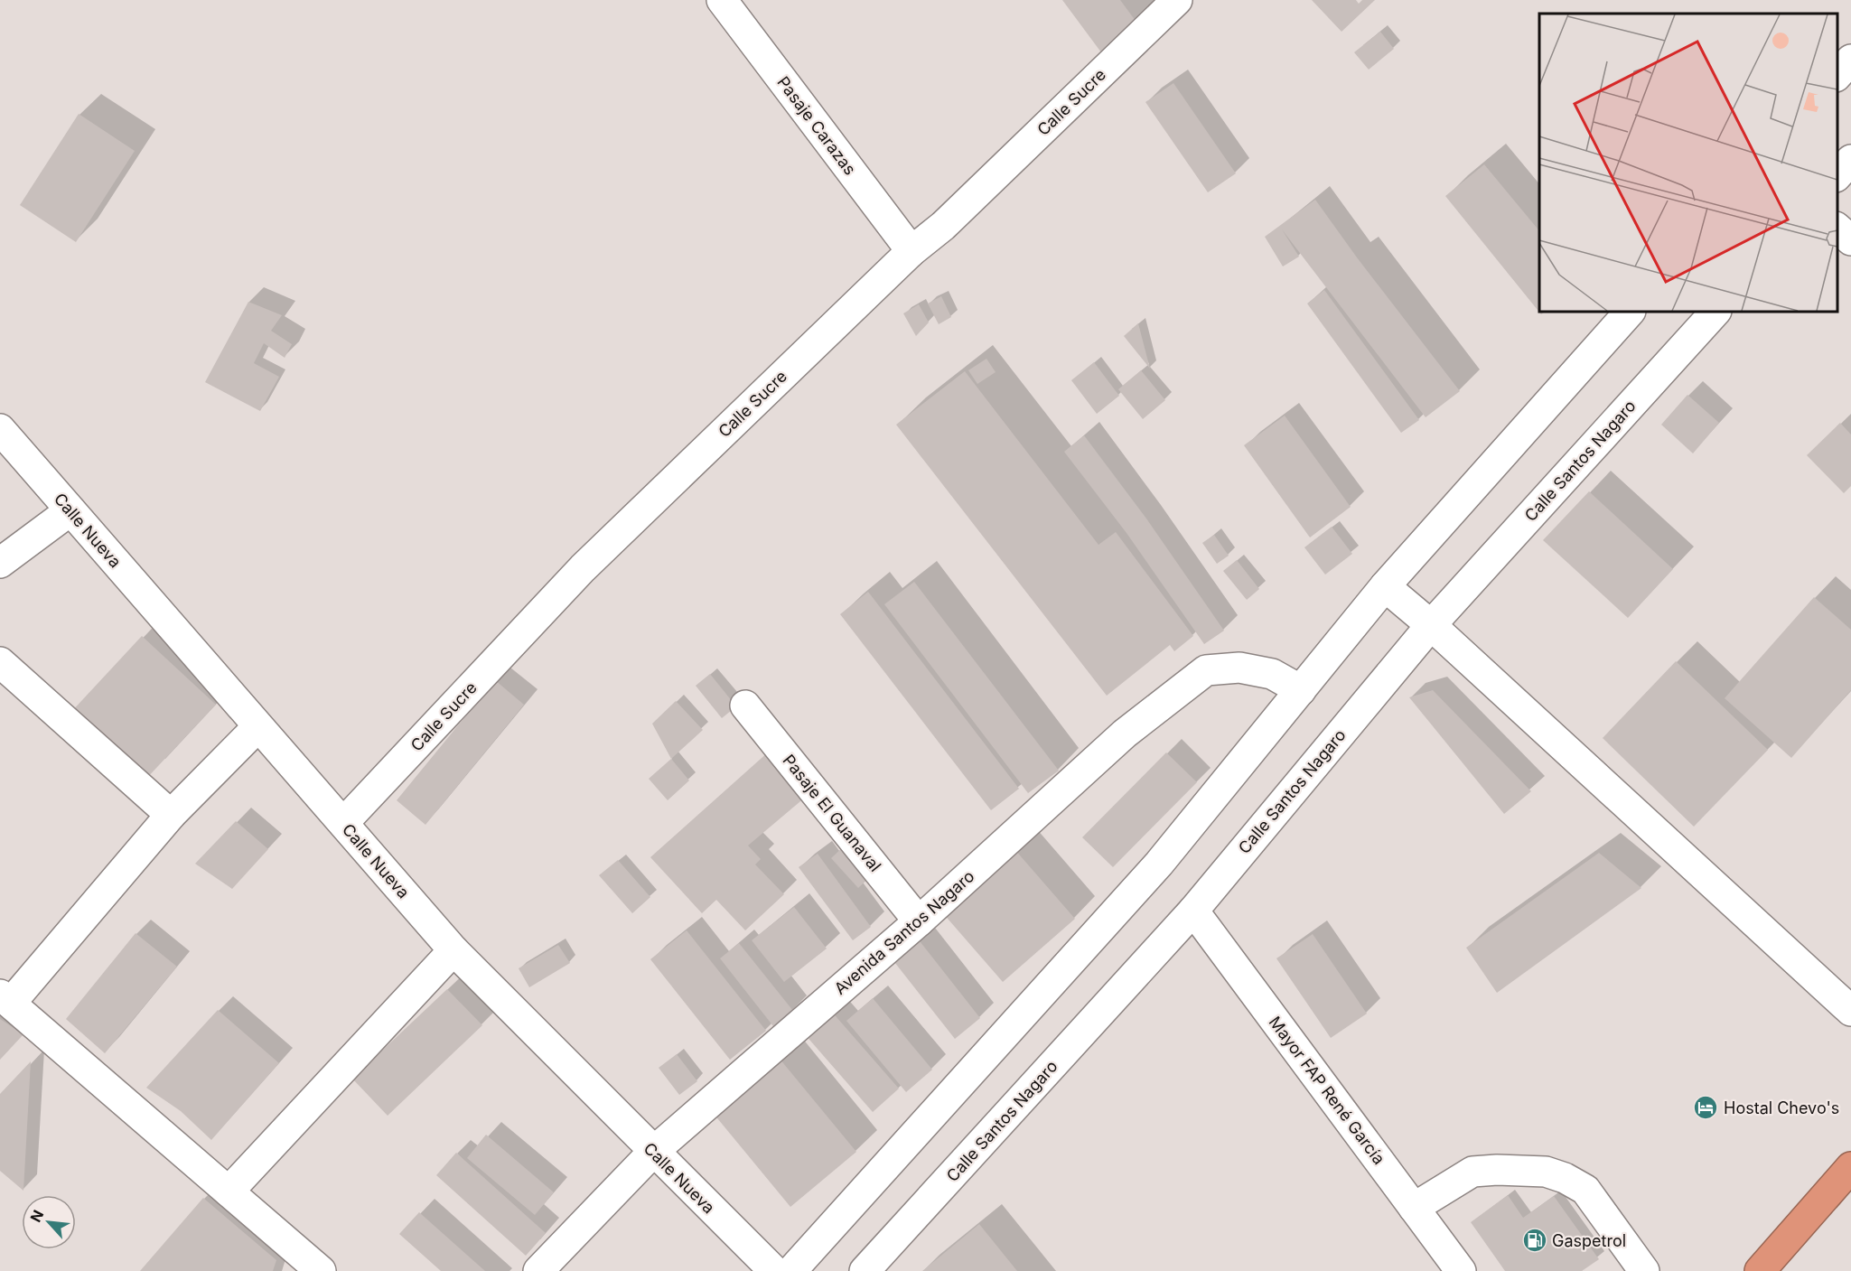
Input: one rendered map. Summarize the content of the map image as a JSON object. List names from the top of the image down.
{
  "streets": {
    "street": [
      "Calle Sucre",
      "Pasaje Carazas",
      "Calle Santos Nagaro",
      "Calle Nueva",
      "Pasaje El Guanaval",
      "Avenida Santos Nagaro",
      "Mayor FAP René García"
    ]
  },
  "crossings": [
    ["Calle Sucre", "Pasaje Carazas"],
    ["Calle Sucre", "Calle Nueva"],
    ["Calle Santos Nagaro", "Mayor FAP René García"],
    ["Calle Nueva", "Avenida Santos Nagaro"],
    ["Pasaje El Guanaval", "Avenida Santos Nagaro"]
  ],
  "places": {
    "hotel": ["Hostal Chevo's"],
    "fuel station": ["Gaspetrol"]
  },
  "north": "top left"
}
